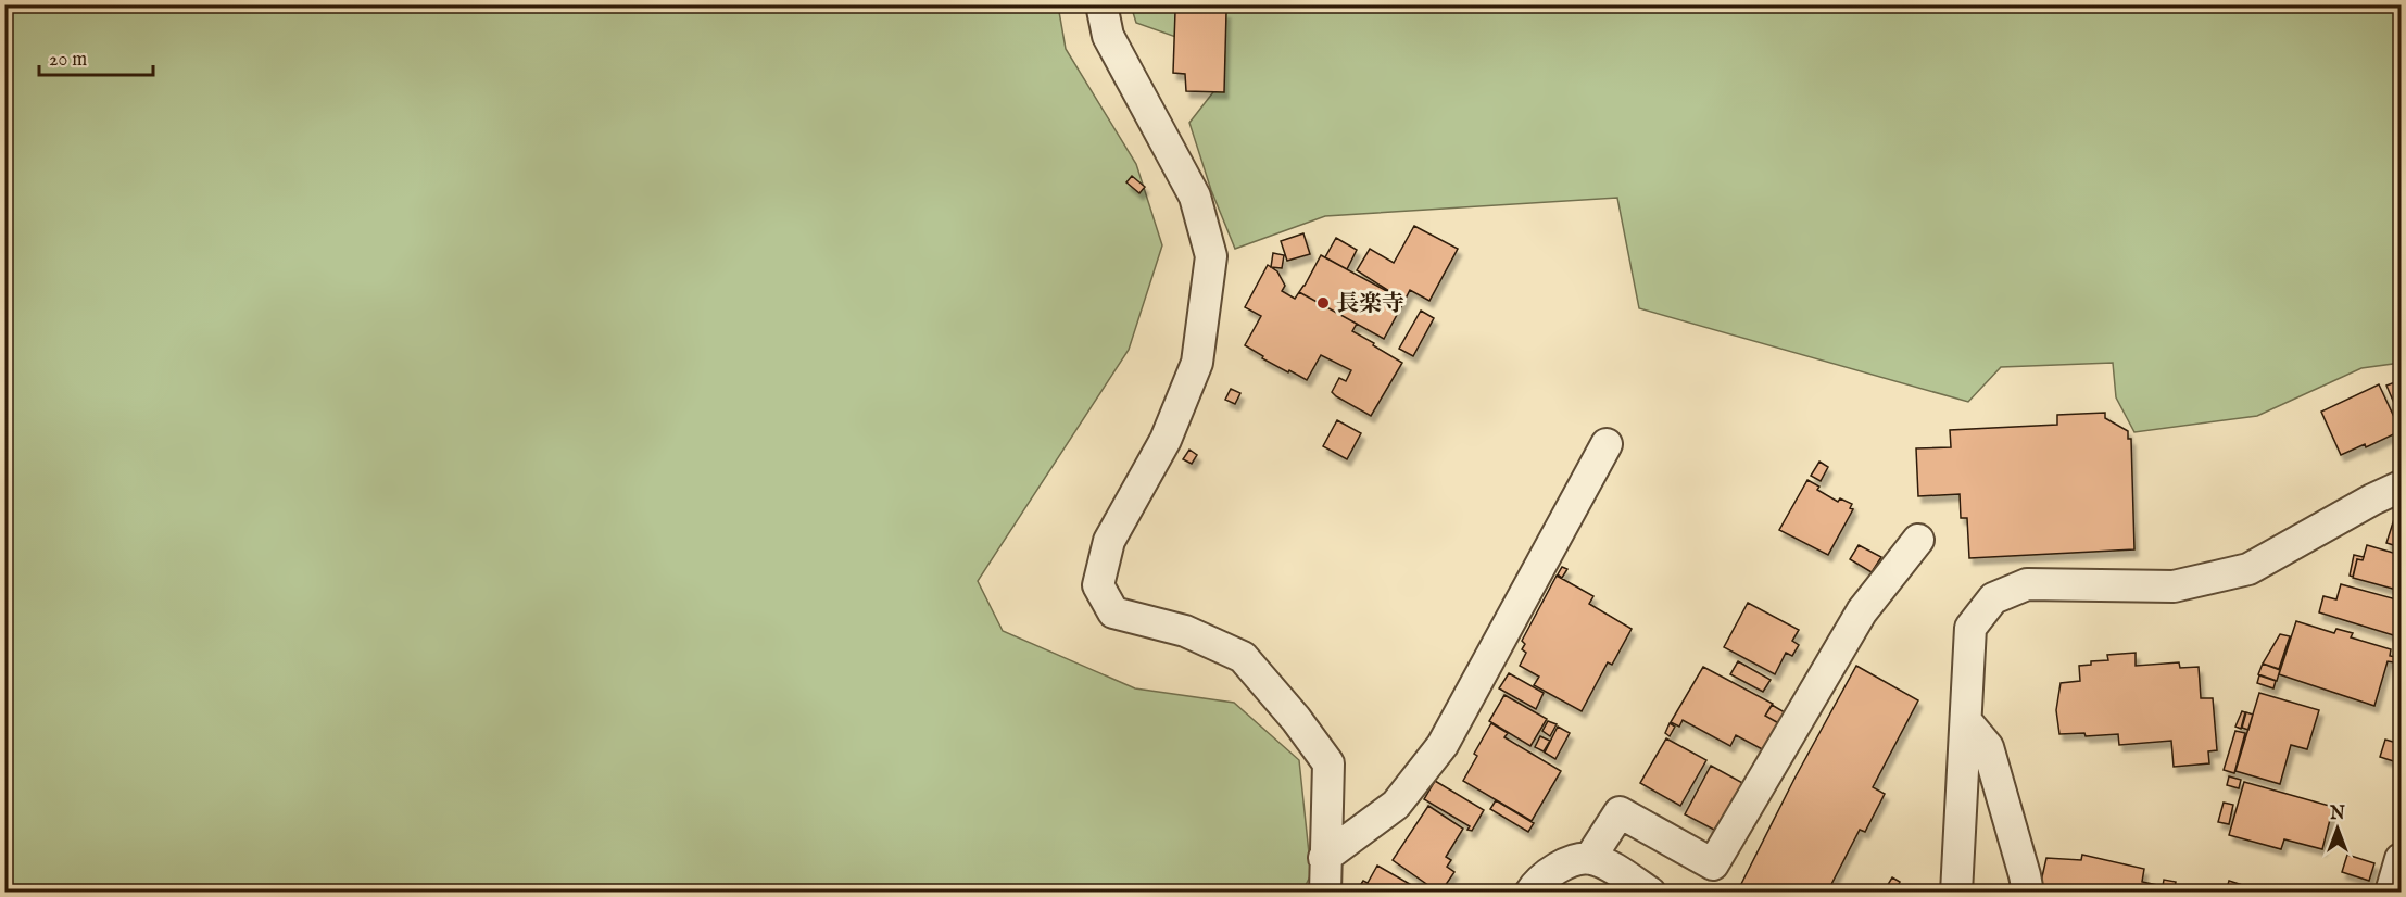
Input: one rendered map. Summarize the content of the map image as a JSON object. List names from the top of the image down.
{
  "places": ["長楽寺"],
  "scale_bar": "20 m",
  "north": "top"
}
